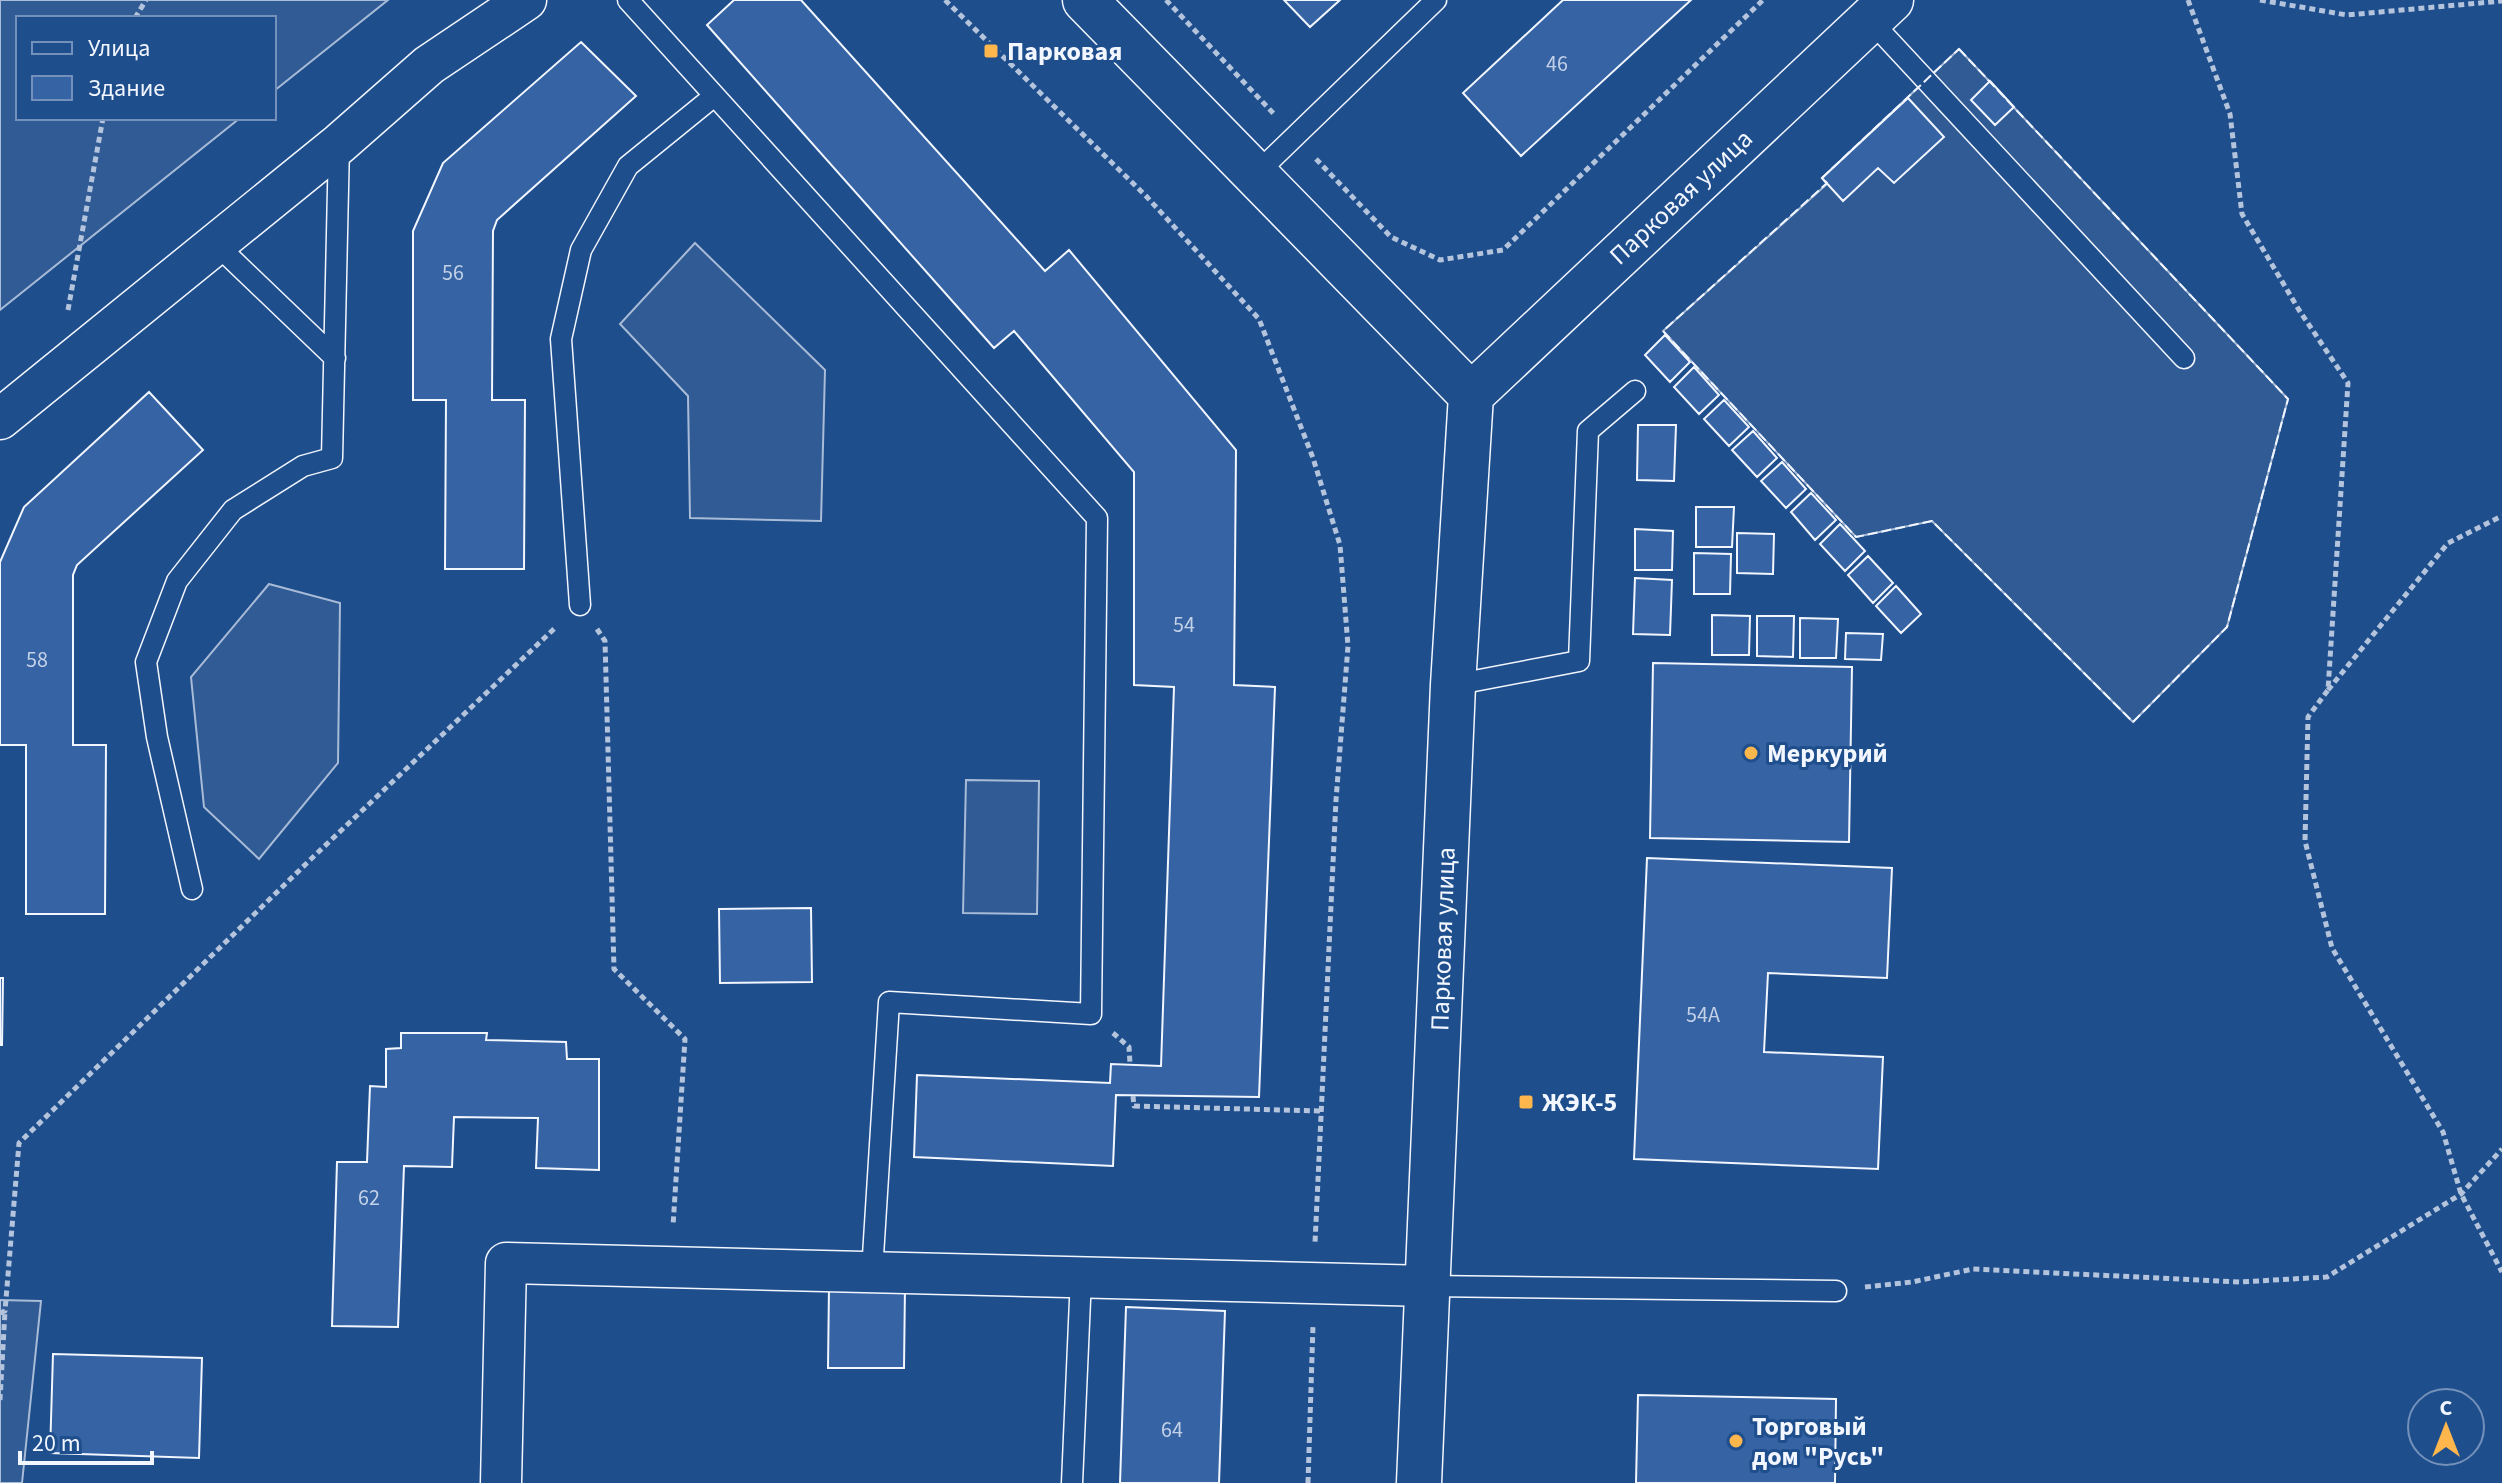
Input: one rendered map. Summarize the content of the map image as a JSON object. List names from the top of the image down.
{
  "streets": {
    "street": ["Парковая улица"]
  },
  "places": {
    "transit": ["Парковая", "ЖЭК-5"],
    "other": ["Меркурий", "Торговый дом \"Русь\""]
  },
  "house_numbers": [
    "46",
    "56",
    "54",
    "58",
    "54А",
    "62",
    "64"
  ],
  "legend": ["Улица", "Здание"],
  "scale_bar": "20 m",
  "north": "top"
}
